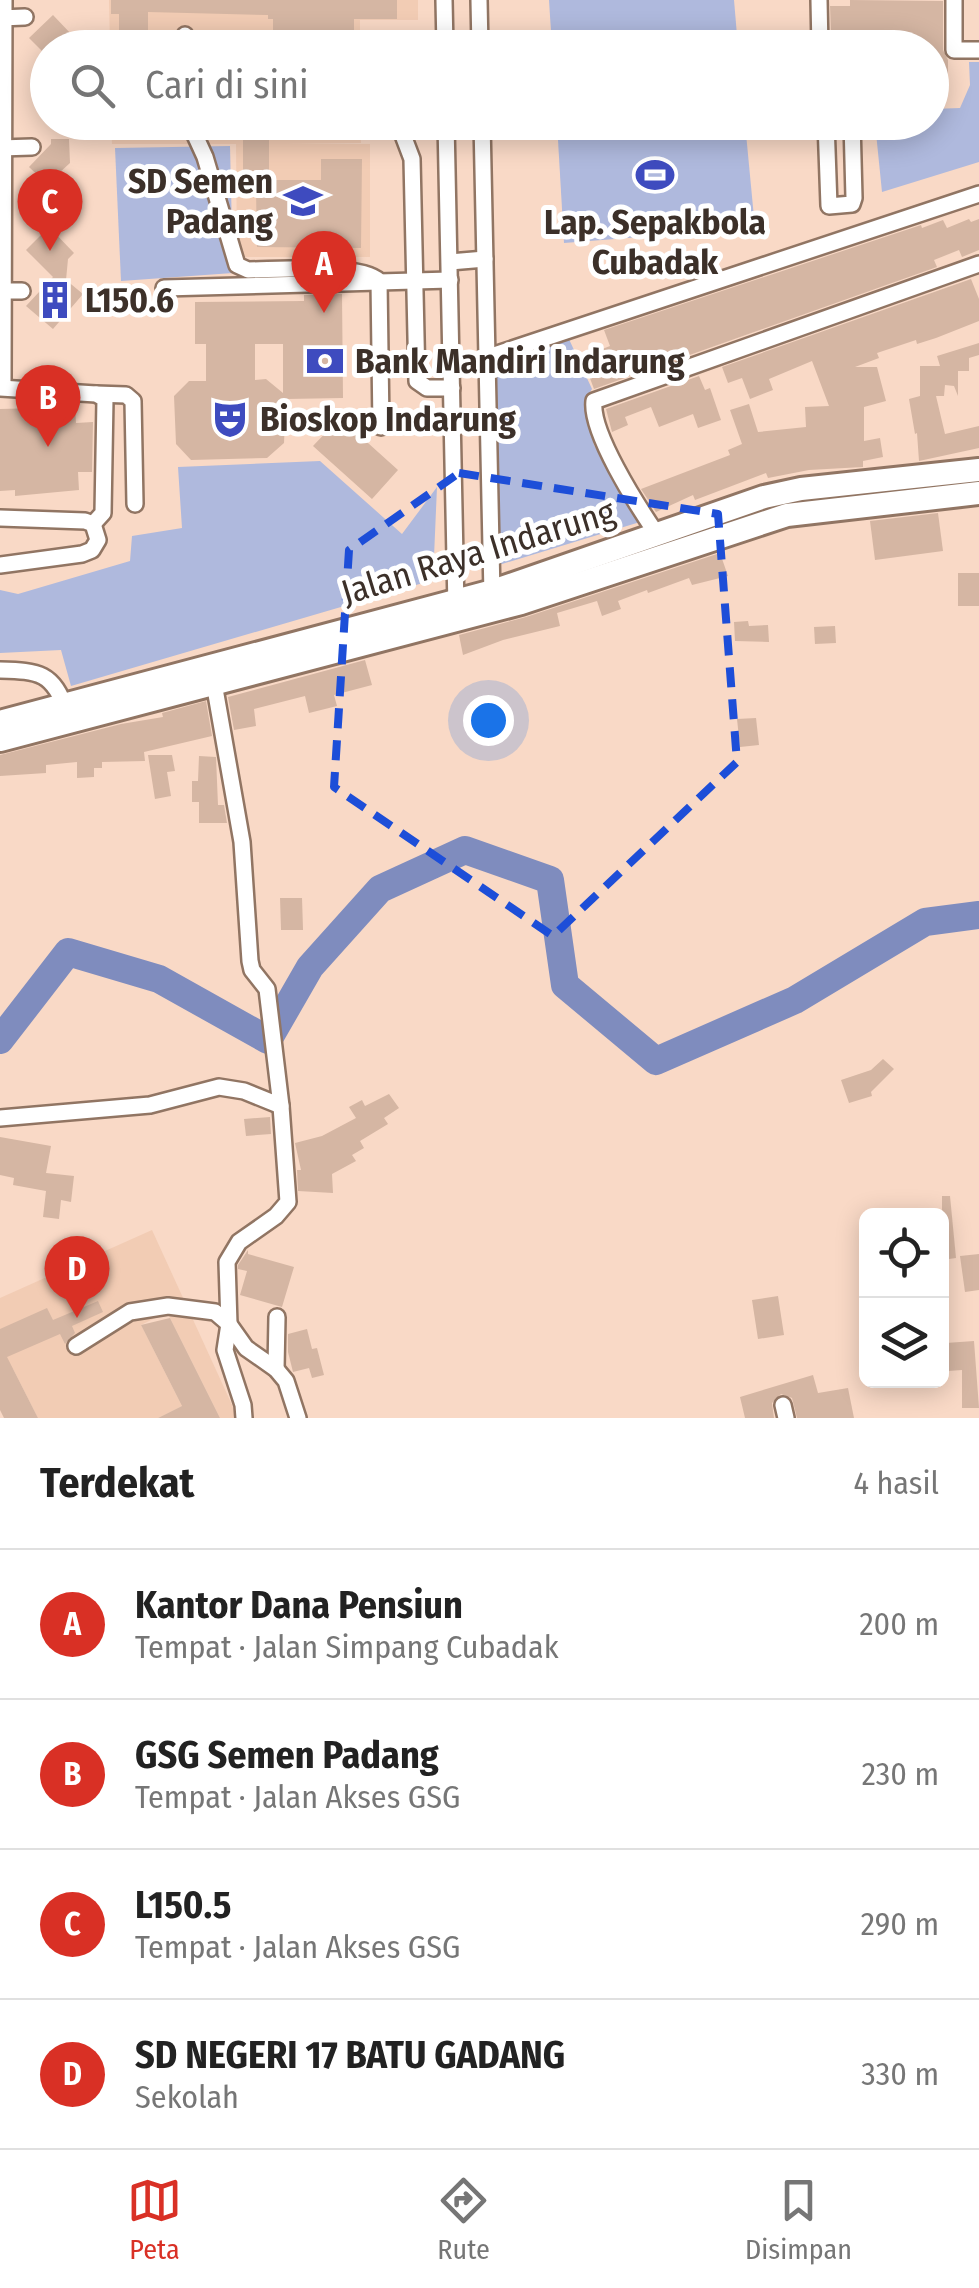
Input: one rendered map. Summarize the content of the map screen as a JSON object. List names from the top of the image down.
{
  "streets": {
    "highway": ["Jalan Raya Indarung"]
  },
  "places": {
    "sports": ["Lap. Sepakbola Cubadak"],
    "school or university": ["SD Semen Padang"],
    "building": ["L150.6"],
    "bank": ["Bank Mandiri Indarung"],
    "theatre": ["Bioskop Indarung"]
  },
  "page": {
    "search": "Cari di sini",
    "pins": [
      "C",
      "A",
      "B",
      "D"
    ],
    "heading": ["Terdekat", "4 hasil"],
    "list": [
      {
        "mark": "A",
        "name": "Kantor Dana Pensiun",
        "note": "Tempat · Jalan Simpang Cubadak",
        "value": "200 m"
      },
      {
        "mark": "B",
        "name": "GSG Semen Padang",
        "note": "Tempat · Jalan Akses GSG",
        "value": "230 m"
      },
      {
        "mark": "C",
        "name": "L150.5",
        "note": "Tempat · Jalan Akses GSG",
        "value": "290 m"
      },
      {
        "mark": "D",
        "name": "SD NEGERI 17 BATU GADANG",
        "note": "Sekolah",
        "value": "330 m"
      }
    ],
    "nav": ["Peta", "Rute", "Disimpan"]
  }
}
